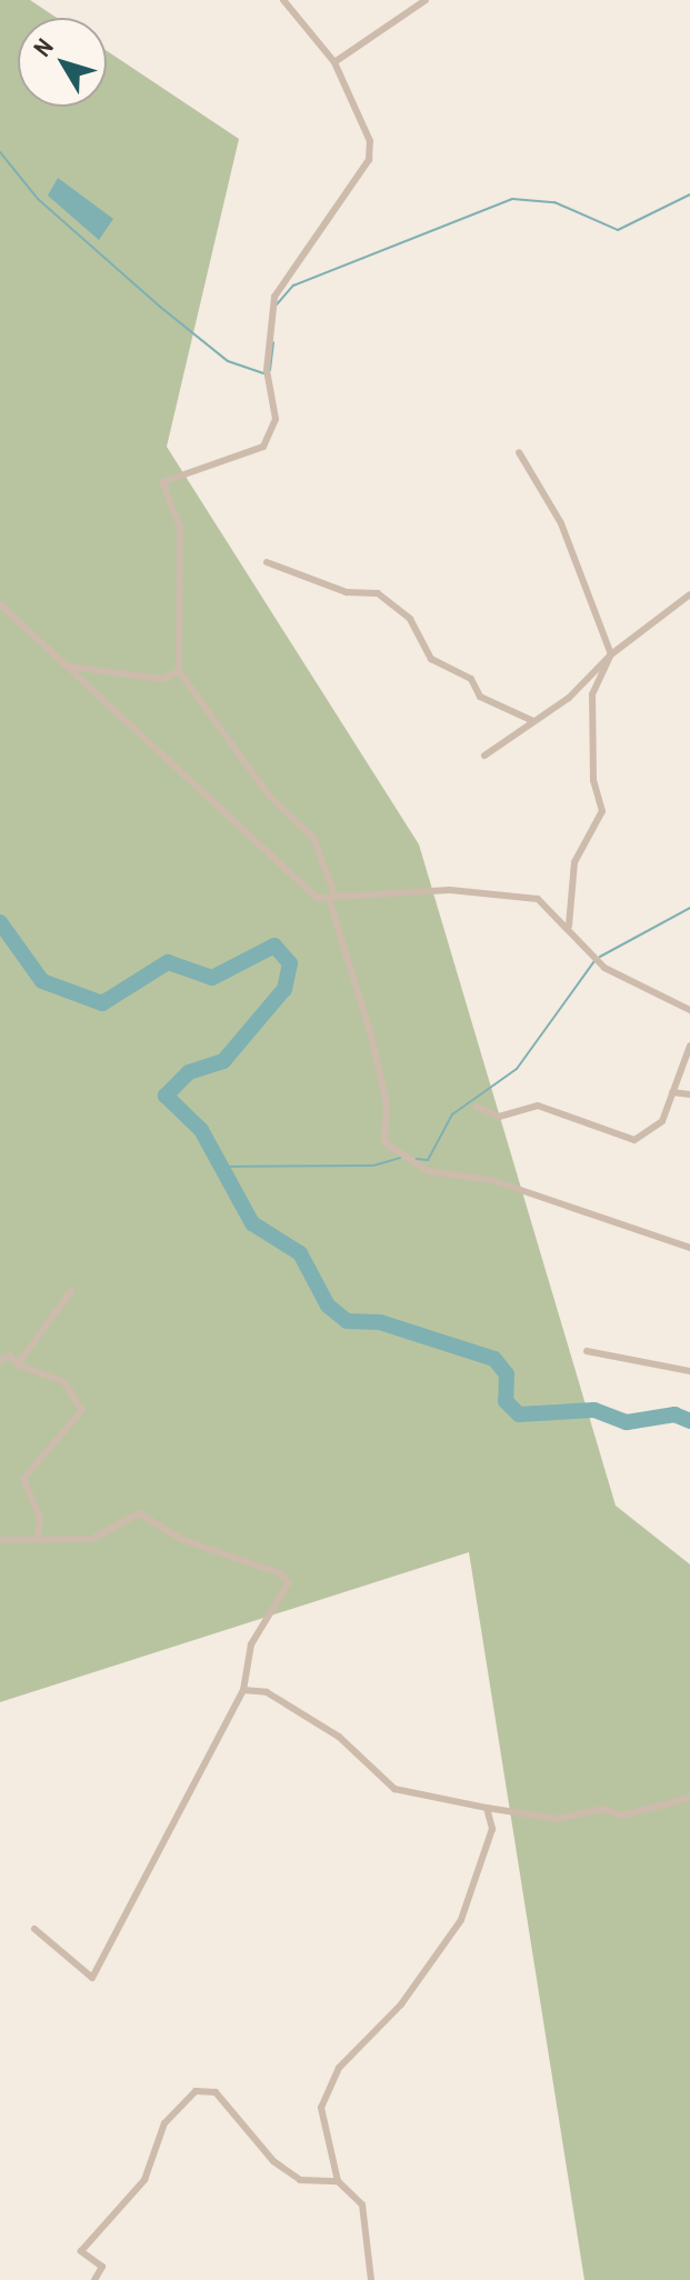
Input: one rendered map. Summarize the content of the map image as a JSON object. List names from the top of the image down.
{
  "north": "top left"
}
